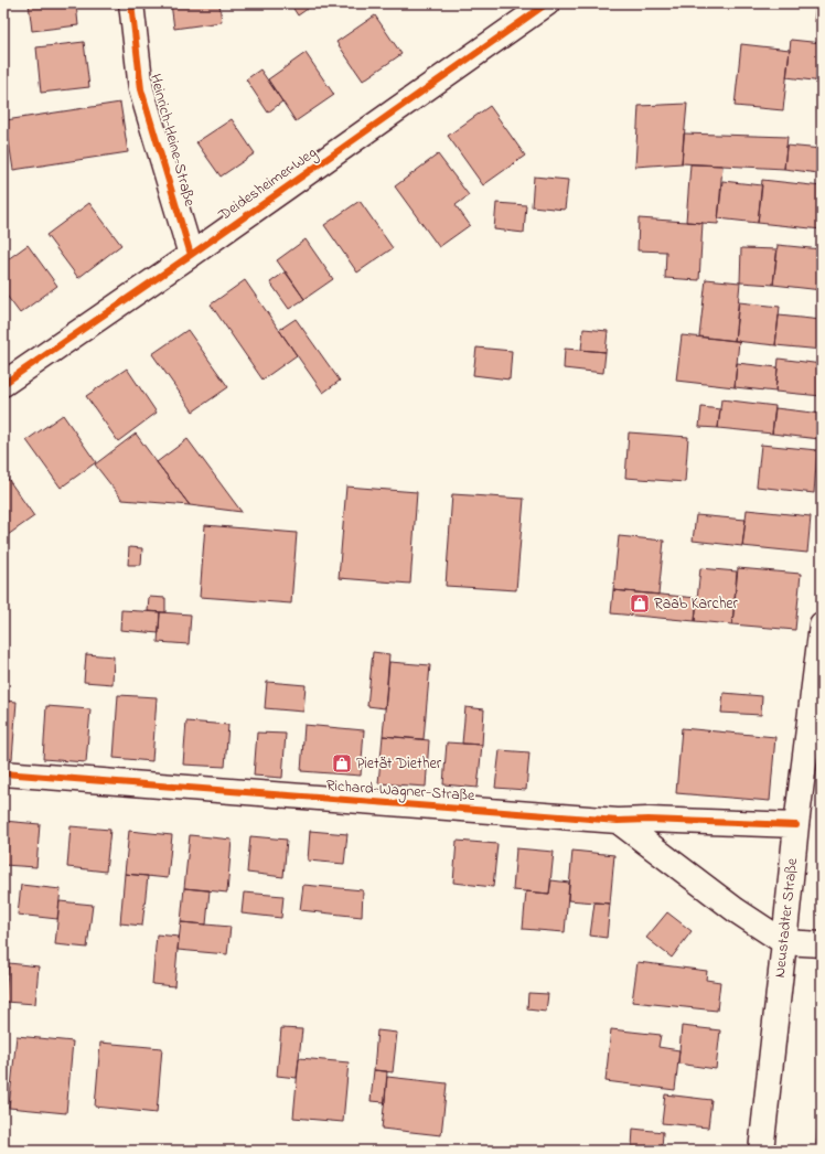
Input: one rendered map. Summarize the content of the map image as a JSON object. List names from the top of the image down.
{
  "streets": {
    "street": [
      "Heinrich-Heine-Straße",
      "Deidesheimer Weg",
      "Richard-Wagner-Straße",
      "Neustadter Straße"
    ]
  },
  "crossings": [
    ["Heinrich-Heine-Straße", "Deidesheimer Weg"],
    ["Richard-Wagner-Straße", "Neustadter Straße"]
  ],
  "places": {
    "shop": ["Raab Karcher", "Pietät Diether"]
  }
}
